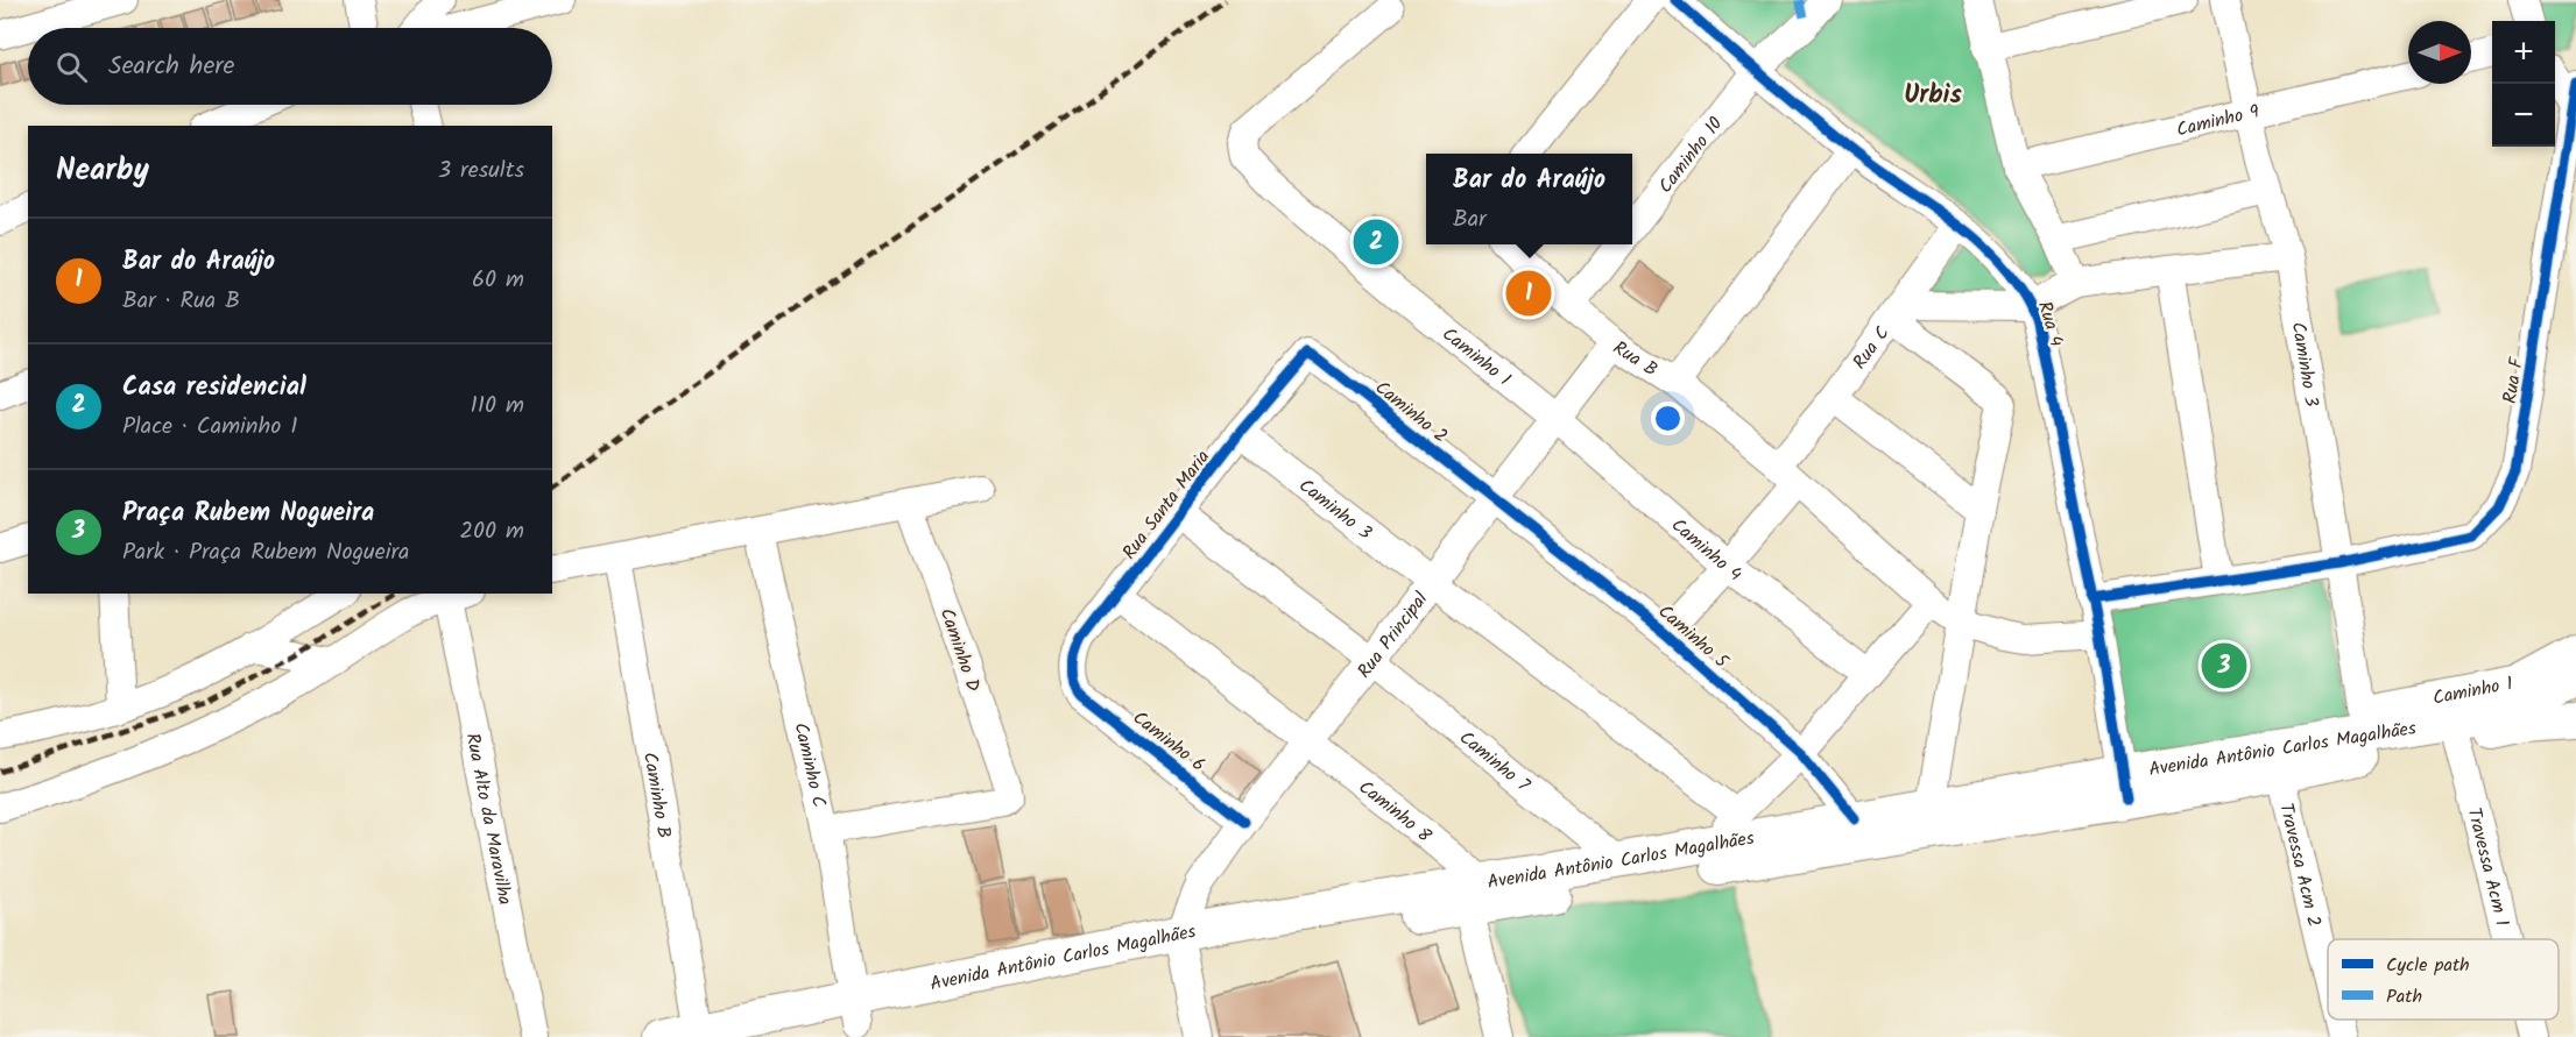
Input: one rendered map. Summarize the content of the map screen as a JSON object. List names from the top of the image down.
{
  "streets": {
    "main road": ["Avenida Antônio Carlos Magalhães"],
    "street": [
      "Caminho 9",
      "Caminho 10",
      "Rua 4",
      "Rua C",
      "Caminho 1",
      "Rua B",
      "Caminho 3",
      "Rua F",
      "Caminho 2",
      "Rua Santa Maria",
      "Caminho 4",
      "Rua Principal",
      "Caminho 5",
      "Caminho D",
      "Caminho 6",
      "Caminho 7",
      "Caminho C",
      "Caminho B",
      "Caminho 8",
      "Rua Alto da Maravilha",
      "Travessa Acm 2",
      "Travessa Acm 1"
    ]
  },
  "crossings": [
    ["Caminho 9", "Caminho 3"],
    ["Caminho 10", "Rua 4"],
    ["Caminho 10", "Rua B"],
    ["Rua 4", "Rua C"],
    ["Rua 4", "Rua F"],
    ["Rua 4", "Avenida Antônio Carlos Magalhães"],
    ["Rua C", "Rua B"],
    ["Rua C", "Caminho 4"],
    ["Rua C", "Caminho 5"],
    ["Caminho 1", "Caminho 3"],
    ["Caminho 1", "Caminho 4"],
    ["Caminho 1", "Rua Principal"],
    ["Caminho 1", "Avenida Antônio Carlos Magalhães"],
    ["Rua B", "Rua Principal"],
    ["Caminho 3", "Rua F"],
    ["Caminho 3", "Rua Santa Maria"],
    ["Caminho 3", "Rua Principal"],
    ["Caminho 3", "Avenida Antônio Carlos Magalhães"],
    ["Caminho 2", "Rua Santa Maria"],
    ["Caminho 2", "Rua Principal"],
    ["Caminho 2", "Caminho 5"],
    ["Rua Santa Maria", "Caminho 6"],
    ["Caminho 4", "Rua Principal"],
    ["Rua Principal", "Caminho 5"],
    ["Rua Principal", "Caminho 6"],
    ["Rua Principal", "Avenida Antônio Carlos Magalhães"],
    ["Rua Principal", "Caminho 7"],
    ["Rua Principal", "Caminho 8"],
    ["Caminho 5", "Avenida Antônio Carlos Magalhães"],
    ["Caminho D", "Caminho C"],
    ["Avenida Antônio Carlos Magalhães", "Caminho 7"],
    ["Avenida Antônio Carlos Magalhães", "Caminho C"],
    ["Avenida Antônio Carlos Magalhães", "Caminho B"],
    ["Avenida Antônio Carlos Magalhães", "Caminho 8"],
    ["Avenida Antônio Carlos Magalhães", "Travessa Acm 2"],
    ["Avenida Antônio Carlos Magalhães", "Travessa Acm 1"]
  ],
  "districts": ["Urbis"],
  "legend": ["Cycle path", "Path"],
  "north": "right",
  "page": {
    "map_buttons": ["+", "−"],
    "search": "Search here",
    "heading": ["Nearby", "3 results"],
    "popup": ["Bar do Araújo", "Bar"],
    "pins": ["2", "1", "3"],
    "list": [
      {
        "mark": "1",
        "name": "Bar do Araújo",
        "note": "Bar · Rua B",
        "value": "60 m"
      },
      {
        "mark": "2",
        "name": "Casa residencial",
        "note": "Place · Caminho 1",
        "value": "110 m"
      },
      {
        "mark": "3",
        "name": "Praça Rubem Nogueira",
        "note": "Park · Praça Rubem Nogueira",
        "value": "200 m"
      }
    ]
  }
}
